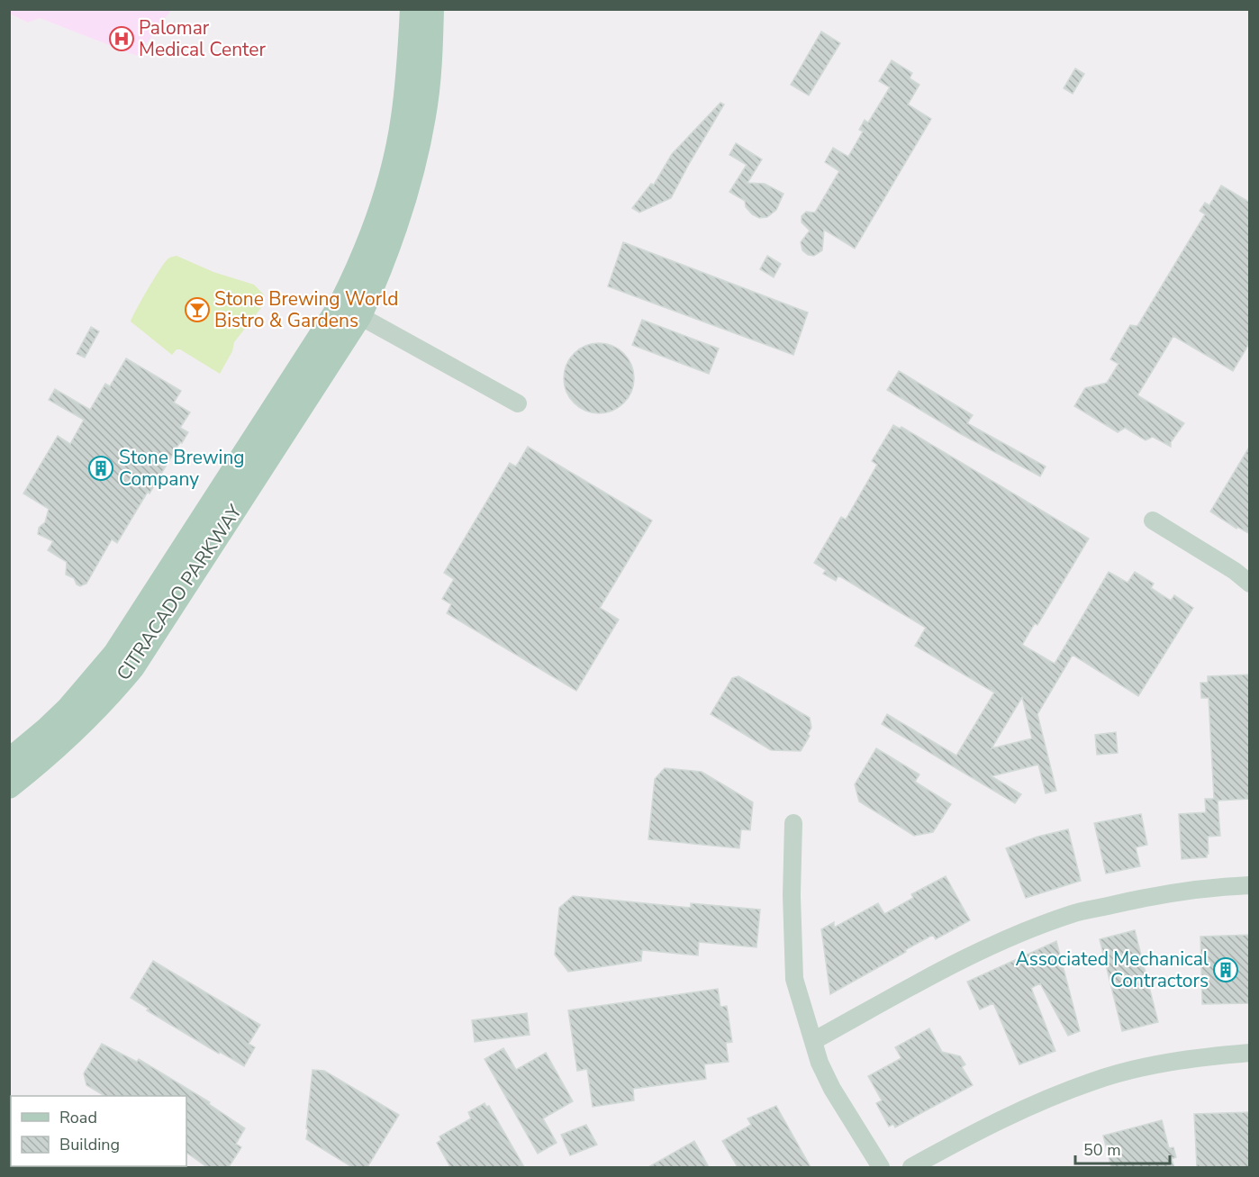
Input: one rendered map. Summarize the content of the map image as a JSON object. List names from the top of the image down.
{
  "streets": {
    "main road": ["CITRACADO PARKWAY"]
  },
  "places": {
    "hospital": ["Palomar Medical Center"],
    "bar": ["Stone Brewing World Bistro & Gardens"],
    "building": ["Stone Brewing Company", "Associated Mechanical Contractors"]
  },
  "legend": ["Road", "Building"],
  "scale_bar": "50 m"
}
